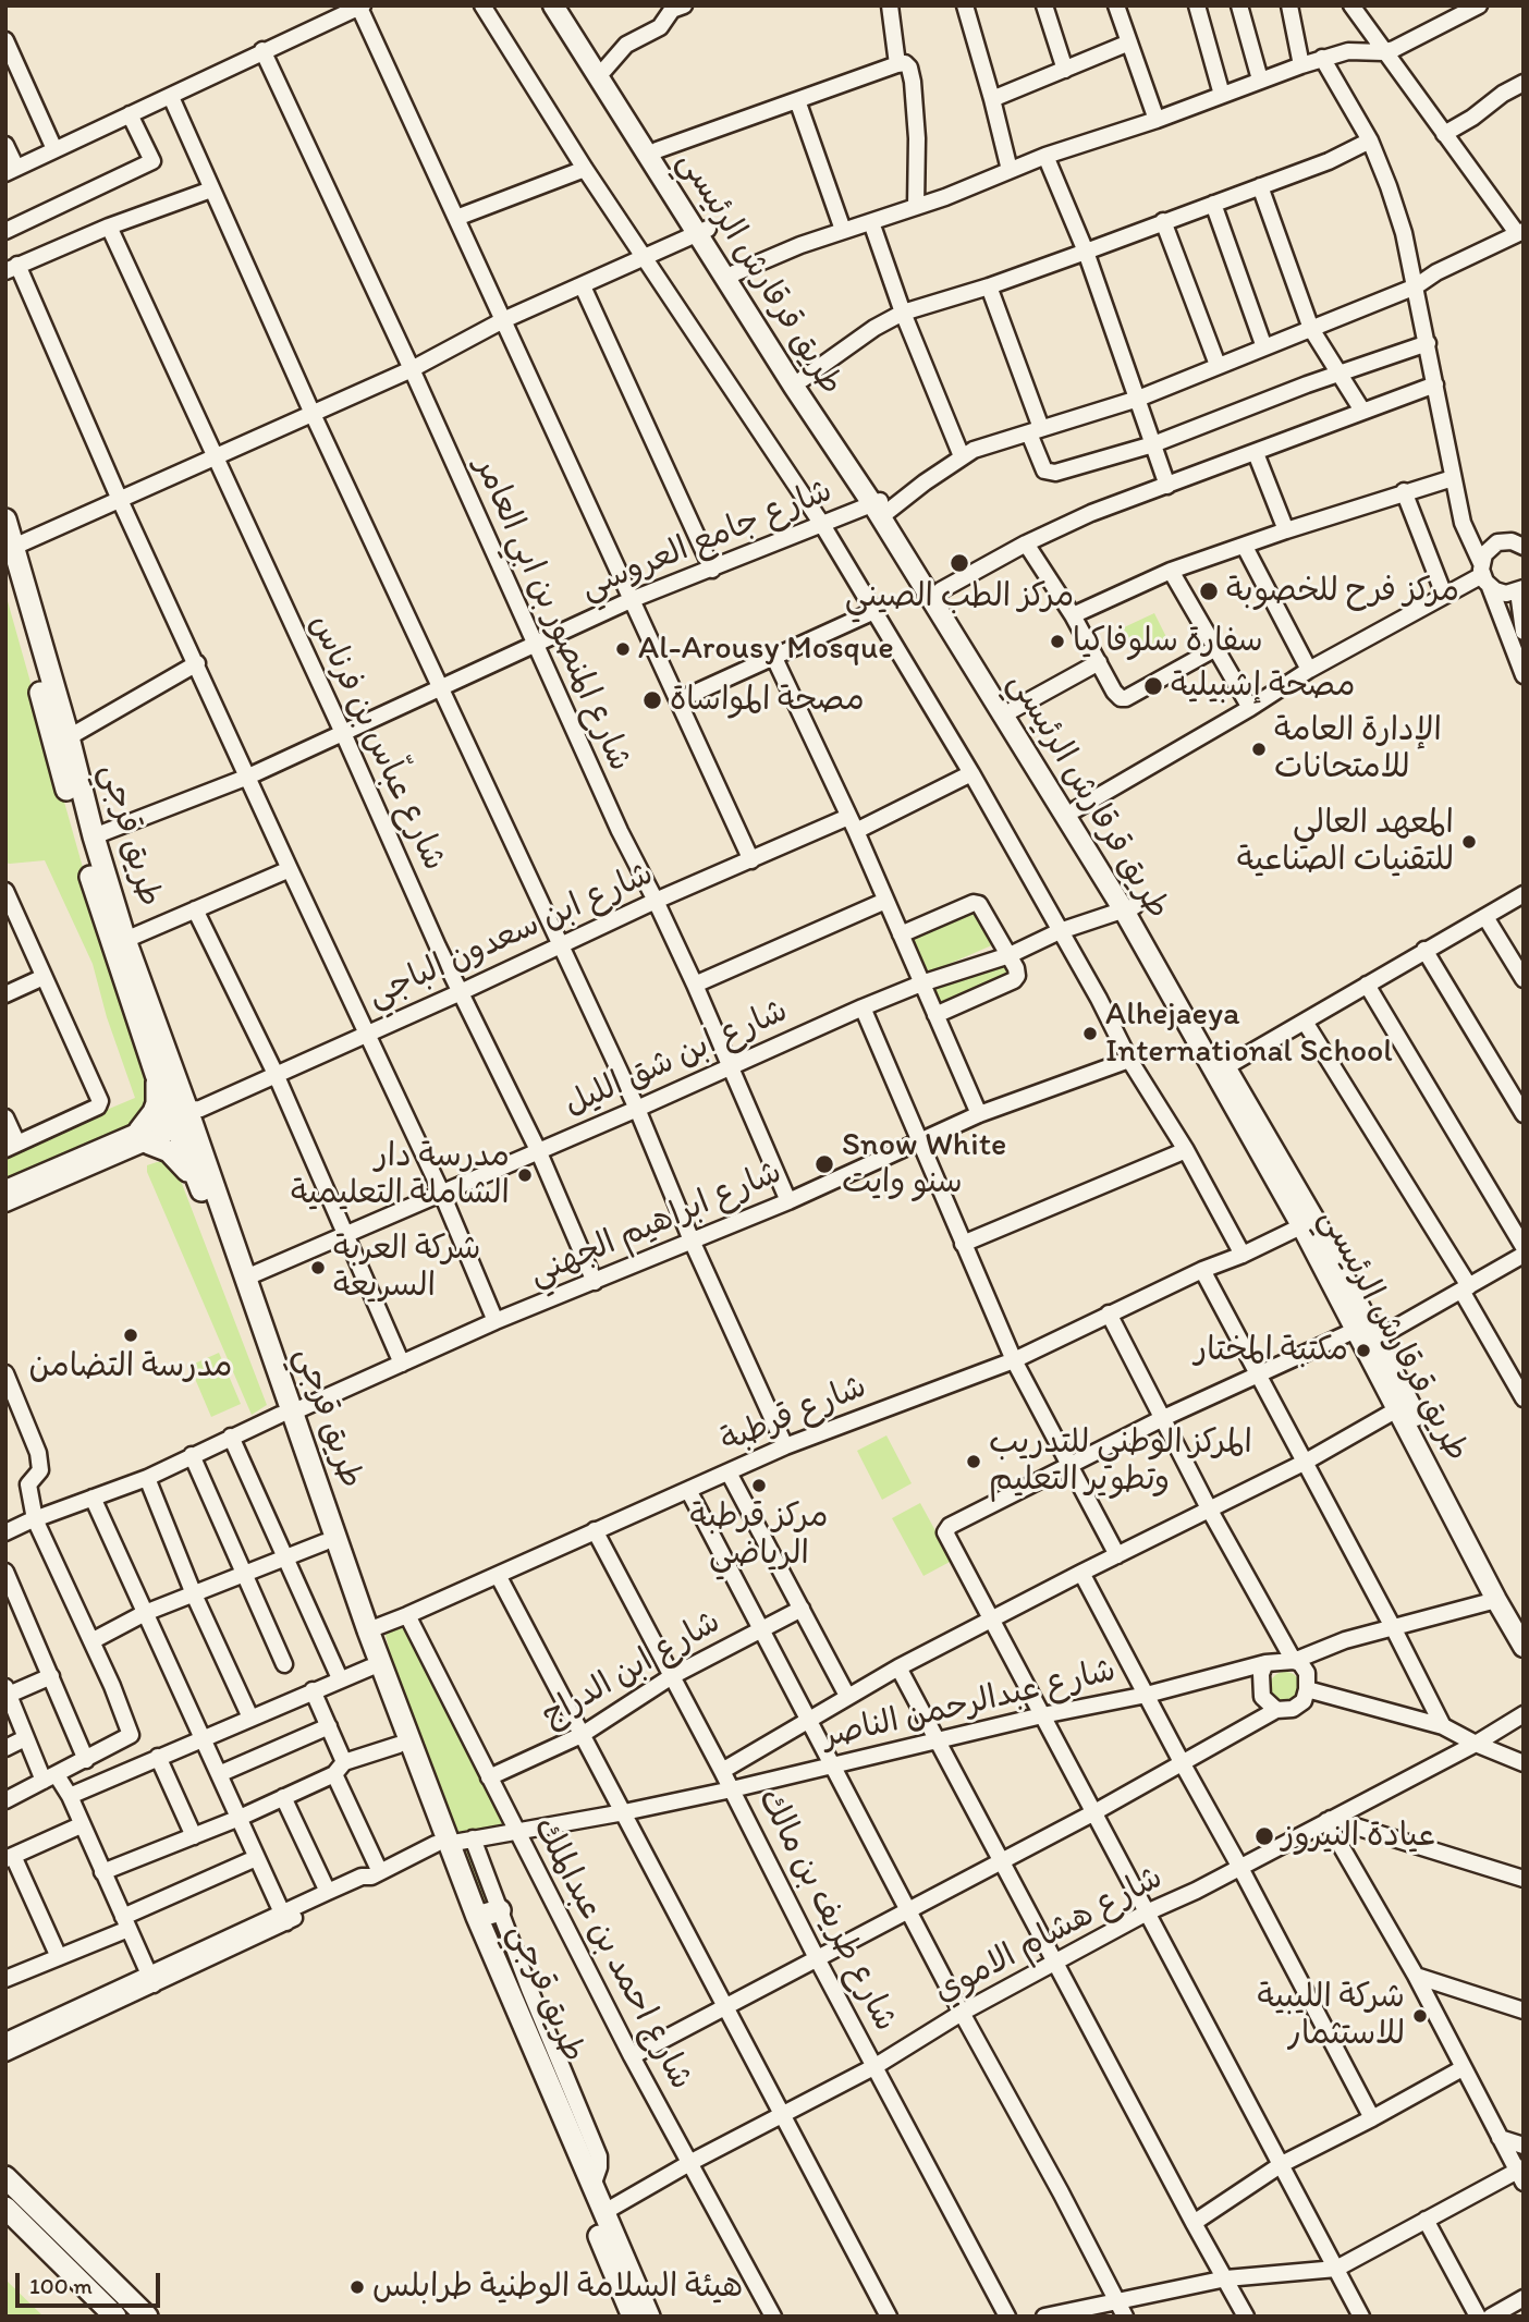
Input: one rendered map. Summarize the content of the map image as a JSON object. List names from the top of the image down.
{
  "streets": {
    "highway": ["طريق قرجي"],
    "main road": ["طريق قرقارش الرئيسي"],
    "street": [
      "شارع جامع العروسي",
      "شارع المنصور بن ابي العامر",
      "شارع عباّس بن فرناس",
      "شارع ابن سعدون الباجي",
      "شارع ابن شق الليل",
      "شارع ابراهيم الجهني",
      "شارع قرطبة",
      "شارع ابن الدراج",
      "شارع عبدالرحمن الناصر",
      "شارع طريف بن مالك",
      "شارع هشام الاموي",
      "شارع احمد بن عبدالملك"
    ]
  },
  "crossings": [
    ["طريق قرقارش الرئيسي", "شارع جامع العروسي"],
    ["طريق قرقارش الرئيسي", "شارع ابن شق الليل"],
    ["طريق قرقارش الرئيسي", "شارع قرطبة"],
    ["طريق قرقارش الرئيسي", "شارع عبدالرحمن الناصر"],
    ["شارع جامع العروسي", "شارع المنصور بن ابي العامر"],
    ["شارع جامع العروسي", "شارع عباّس بن فرناس"],
    ["شارع جامع العروسي", "طريق قرجي"],
    ["شارع المنصور بن ابي العامر", "شارع ابن سعدون الباجي"],
    ["شارع المنصور بن ابي العامر", "شارع ابن شق الليل"],
    ["شارع المنصور بن ابي العامر", "شارع ابراهيم الجهني"],
    ["شارع عباّس بن فرناس", "شارع ابن سعدون الباجي"],
    ["شارع عباّس بن فرناس", "شارع ابن شق الليل"],
    ["شارع عباّس بن فرناس", "شارع ابراهيم الجهني"],
    ["طريق قرجي", "شارع ابن سعدون الباجي"],
    ["طريق قرجي", "شارع ابن شق الليل"],
    ["طريق قرجي", "شارع ابراهيم الجهني"],
    ["طريق قرجي", "شارع قرطبة"],
    ["طريق قرجي", "شارع عبدالرحمن الناصر"],
    ["طريق قرجي", "شارع هشام الاموي"],
    ["شارع قرطبة", "شارع طريف بن مالك"],
    ["شارع قرطبة", "شارع احمد بن عبدالملك"],
    ["شارع ابن الدراج", "شارع طريف بن مالك"],
    ["شارع ابن الدراج", "شارع احمد بن عبدالملك"],
    ["شارع عبدالرحمن الناصر", "شارع طريف بن مالك"],
    ["شارع عبدالرحمن الناصر", "شارع احمد بن عبدالملك"],
    ["شارع طريف بن مالك", "شارع هشام الاموي"],
    ["شارع هشام الاموي", "شارع احمد بن عبدالملك"]
  ],
  "places": [
    "مركز الطب الصيني",
    "مركز فرح للخصوبة",
    "سفارة سلوفاكيا",
    "Al-Arousy Mosque",
    "مصحة إشبيلية",
    "مصحة المواساة",
    "الإدارة العامة للامتحانات",
    "المعهد العالي للتقنيات الصناعية",
    "Alhejaeya International School",
    "Snow White سنو وايت",
    "مدرسة دار الشاملة التعليمية",
    "شركة العربة السريعة",
    "مدرسة التضامن",
    "مكتبة المختار",
    "المركز الوطني للتدريب وتطوير التعليم",
    "مركز قرطبة الرياضي",
    "عيادة النيروز",
    "شركة الليبية للاستثمار",
    "هيئة السلامة الوطنية طرابلس"
  ],
  "scale_bar": "100 m"
}
